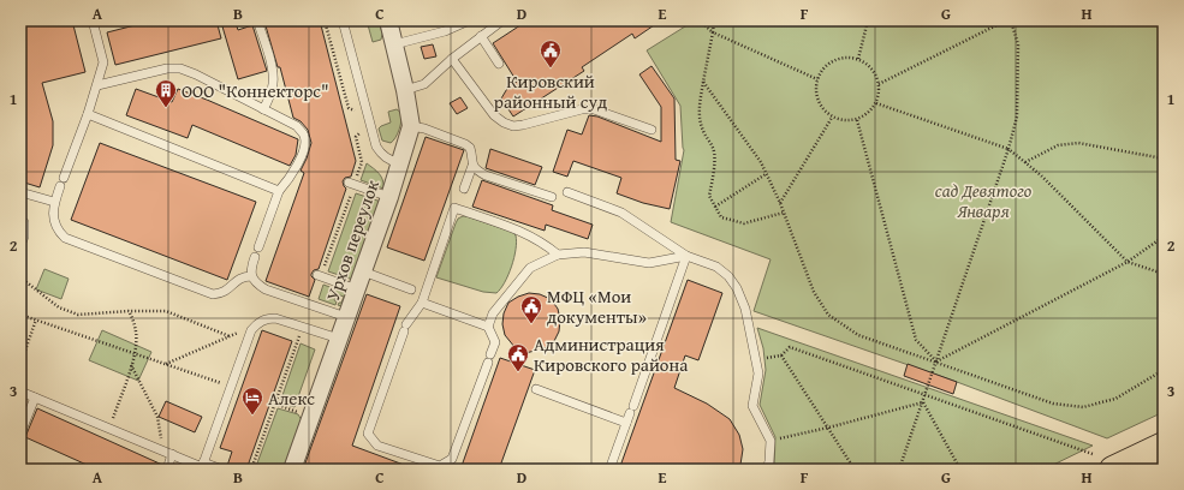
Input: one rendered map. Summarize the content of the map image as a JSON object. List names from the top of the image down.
{
  "streets": {
    "street": ["Урхов переулок"]
  },
  "parks": ["сад Девятого Января"],
  "places": {
    "public building": ["Кировский районный суд", "МФЦ «Мои документы»", "Администрация Кировского района"],
    "building": ["ООО \"Коннекторс\""],
    "hotel": ["Алекс"]
  },
  "grid": {
    "columns": [
      "A",
      "B",
      "C",
      "D",
      "E",
      "F",
      "G",
      "H"
    ],
    "rows": ["1", "2", "3"]
  }
}
